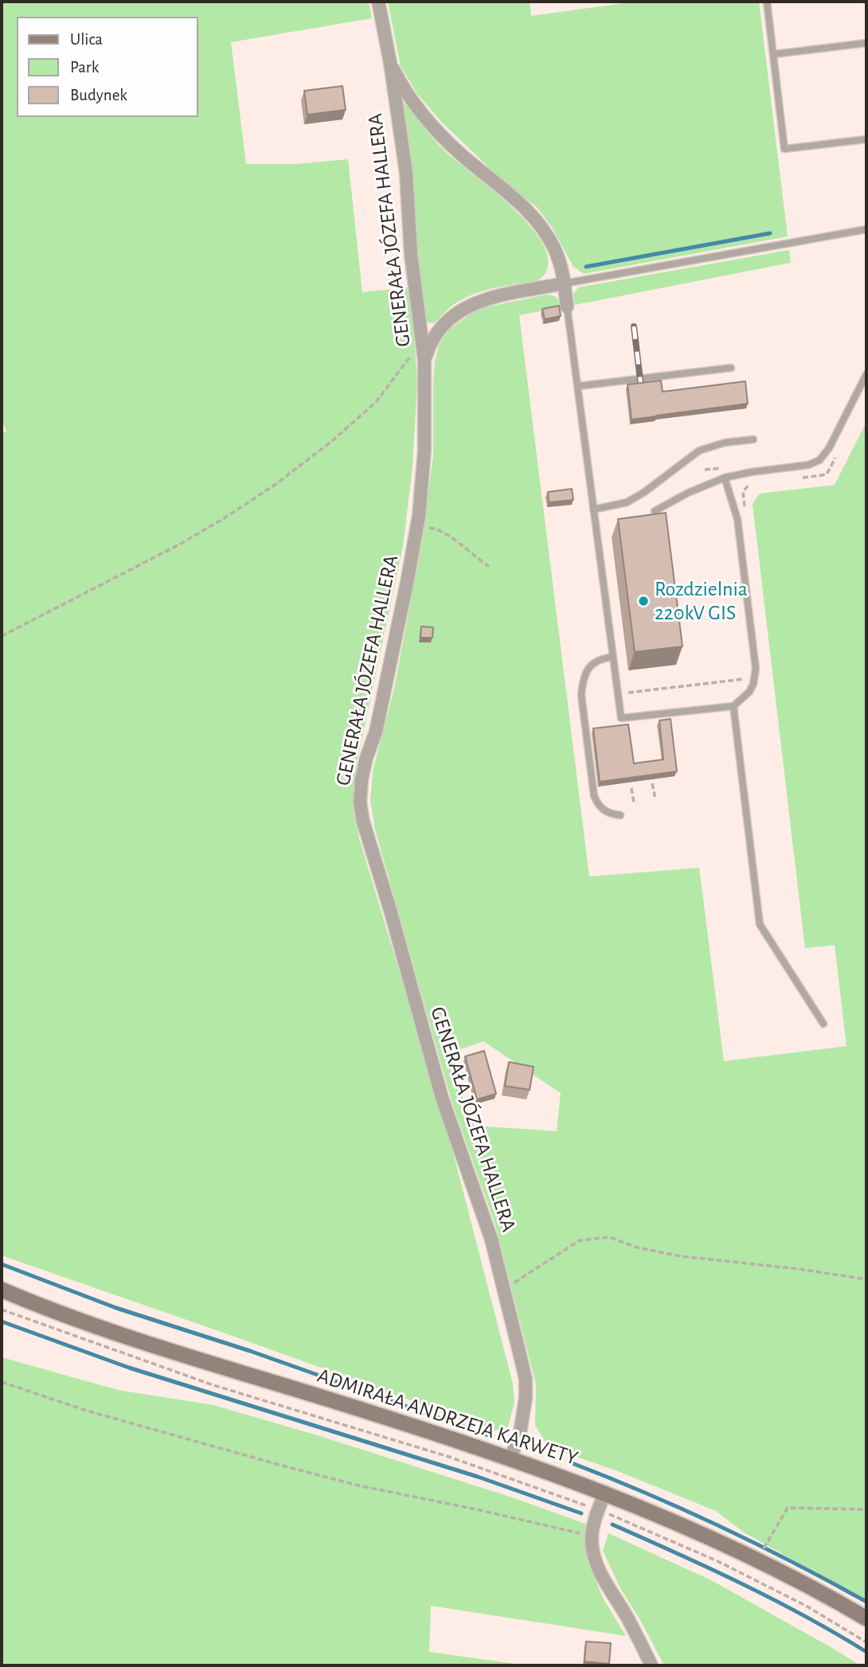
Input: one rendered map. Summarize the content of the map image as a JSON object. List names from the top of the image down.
{
  "streets": {
    "main road": ["ADMIRAŁA ANDRZEJA KARWETY"],
    "street": ["GENERAŁA JÓZEFA HALLERA"]
  },
  "crossings": [
    ["GENERAŁA JÓZEFA HALLERA", "ADMIRAŁA ANDRZEJA KARWETY"]
  ],
  "places": ["Rozdzielnia 220kV GIS"],
  "legend": ["Ulica", "Park", "Budynek"]
}
